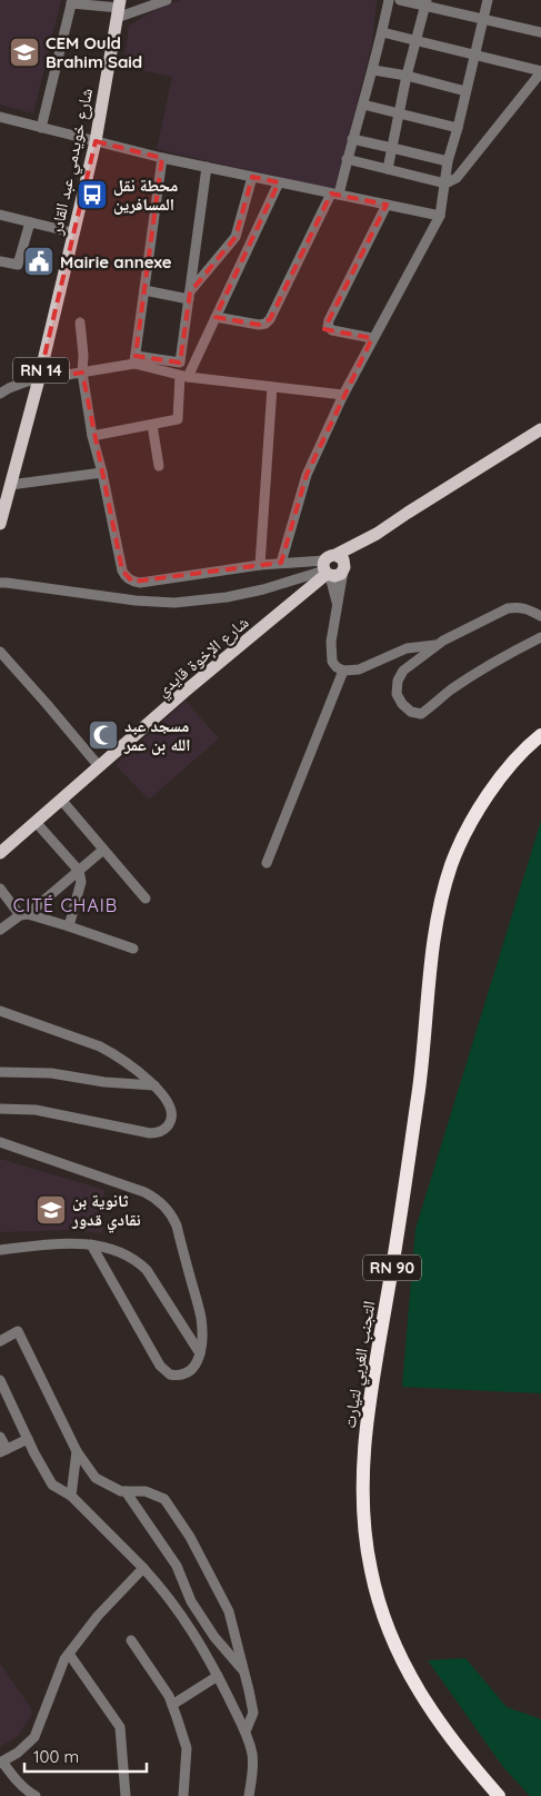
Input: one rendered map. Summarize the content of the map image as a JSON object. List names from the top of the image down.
{
  "streets": {
    "highway": ["RN 90", "التجنب الغربي لتيارت"],
    "main road": ["شارع خويدمي عبد القادر", "RN 14", "شارع الإخوة قايدي"]
  },
  "districts": ["CITÉ CHAIB"],
  "places": {
    "school or university": ["CEM Ould Brahim Said", "ثانوية بن نقادي قدور"],
    "bus stop": ["محطة نقل المسافرين"],
    "public building": ["Mairie annexe"],
    "mosque": ["مسجد عبد الله بن عمر"]
  },
  "scale_bar": "100 m"
}
